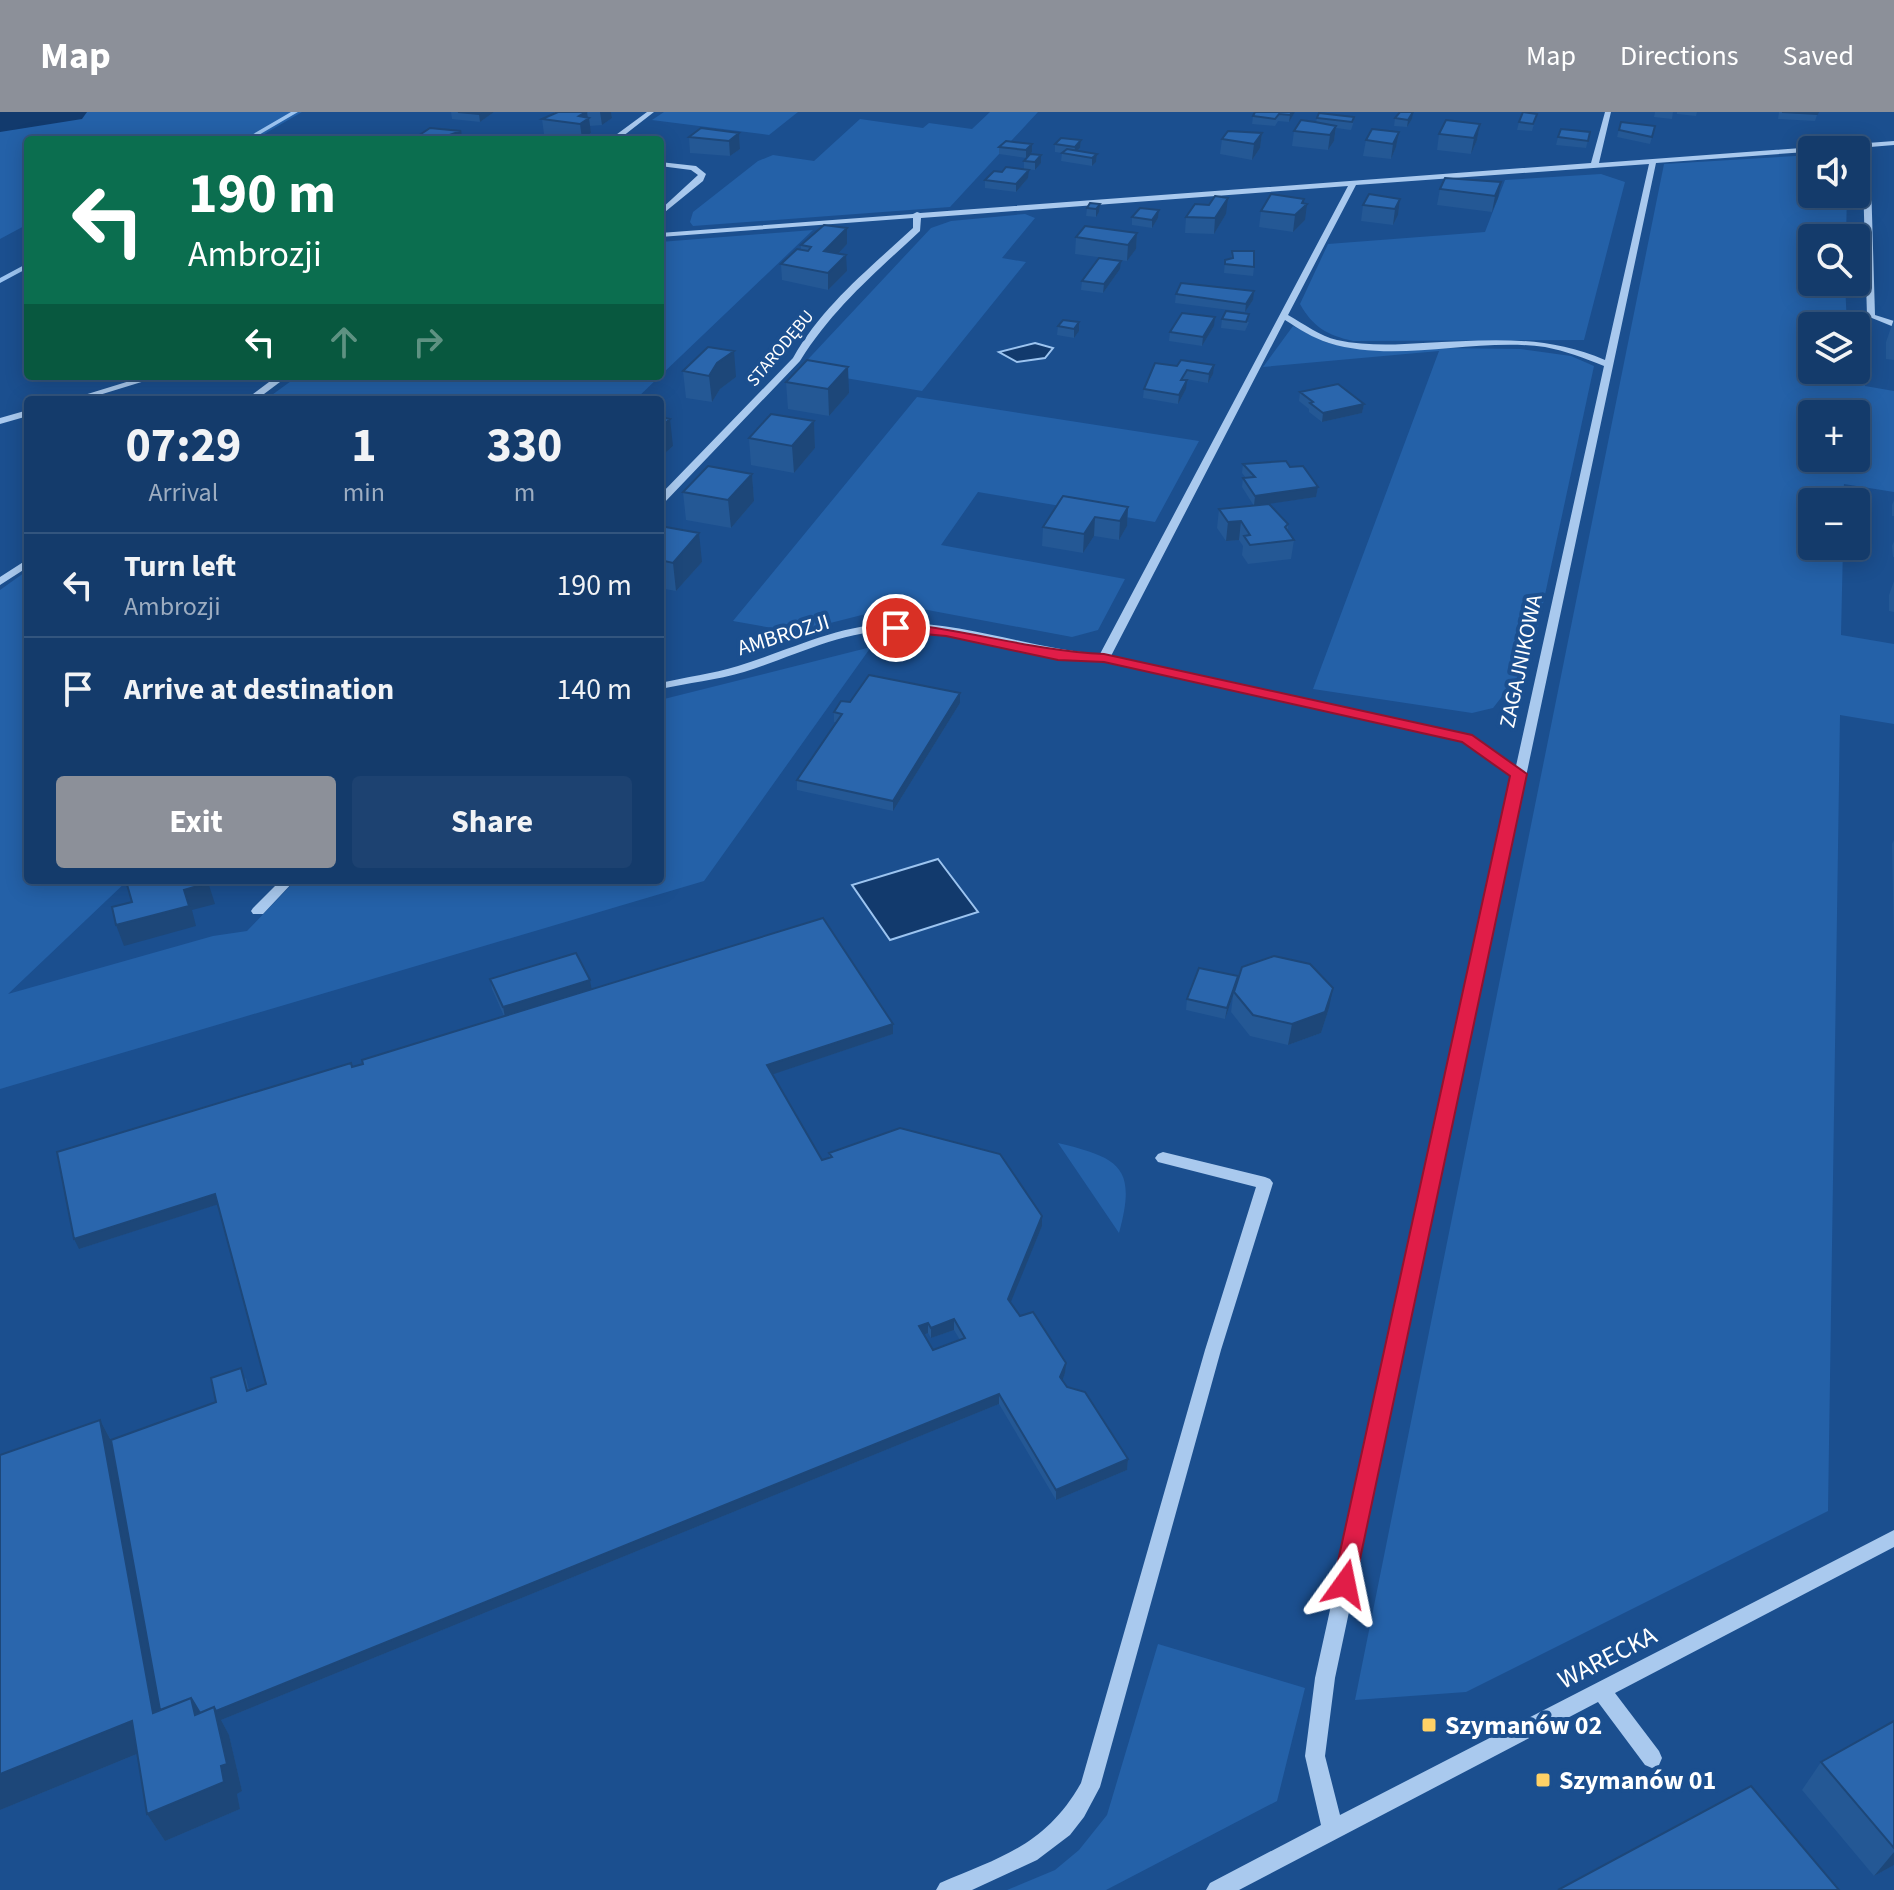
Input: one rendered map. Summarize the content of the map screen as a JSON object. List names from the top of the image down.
{
  "streets": {
    "street": [
      "STARODĘBU",
      "AMBROZJI",
      "ZAGAJNIKOWA",
      "WARECKA"
    ]
  },
  "crossings": [
    ["AMBROZJI", "ZAGAJNIKOWA"],
    ["ZAGAJNIKOWA", "WARECKA"]
  ],
  "places": {
    "transit": ["Szymanów 02", "Szymanów 01"]
  },
  "page": {
    "header": "Map",
    "nav": ["Map", "Directions", "Saved"],
    "map_buttons": ["+", "−"],
    "turn": ["190 m", "Ambrozji"],
    "eta": [
      "07:29",
      "Arrival",
      "1",
      "min",
      "330",
      "m"
    ],
    "list": [
      {
        "name": "Turn left",
        "note": "Ambrozji",
        "value": "190 m"
      },
      {
        "name": "Arrive at destination",
        "value": "140 m"
      }
    ],
    "buttons": ["Exit", "Share"]
  }
}
